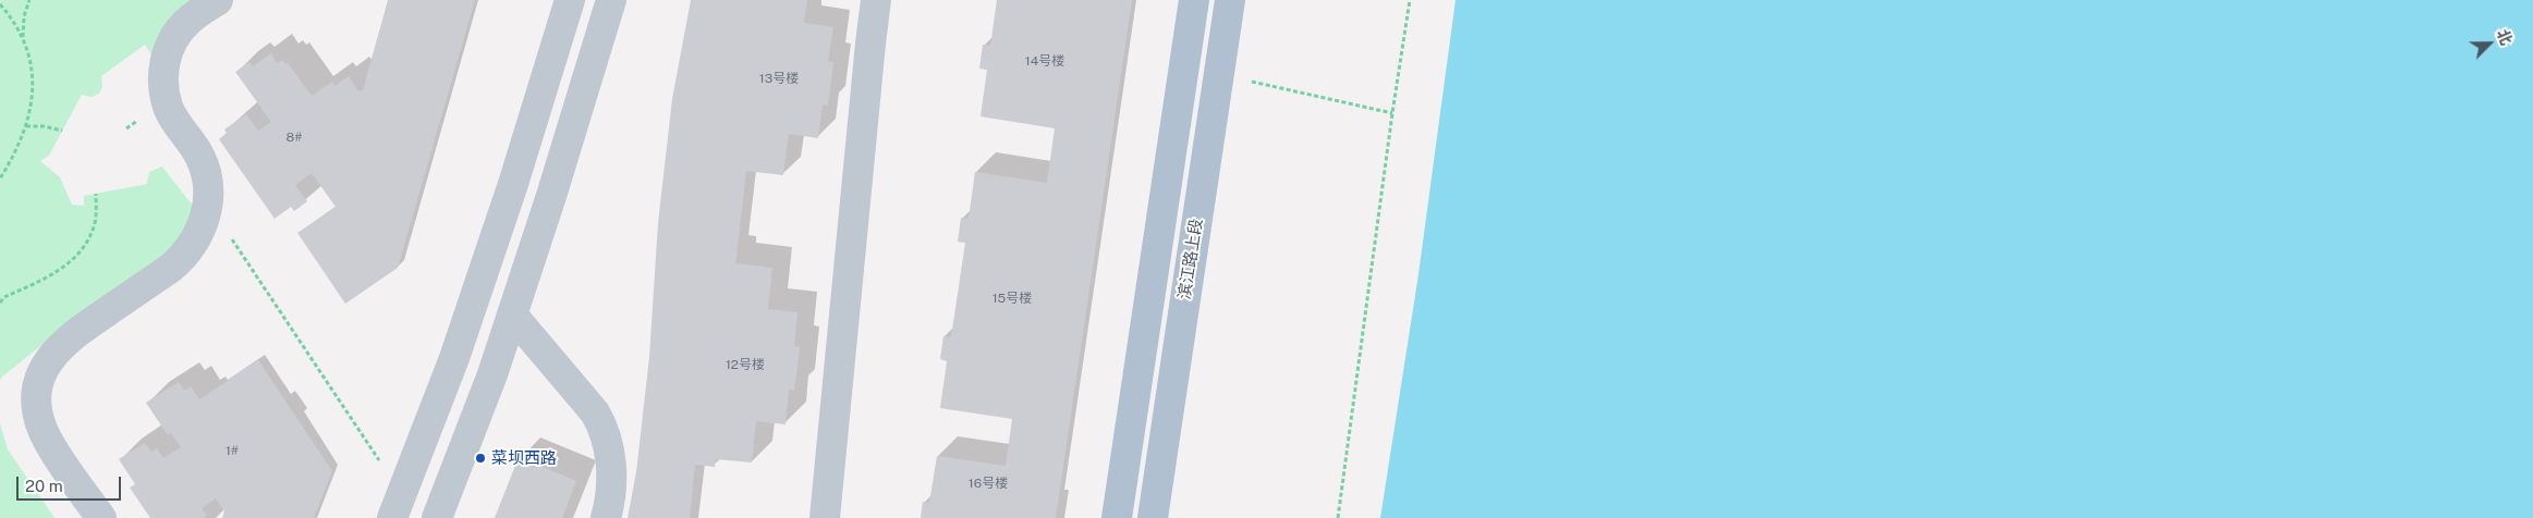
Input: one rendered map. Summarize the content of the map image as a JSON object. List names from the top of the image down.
{
  "streets": {
    "main road": ["滨江路上段"]
  },
  "places": ["菜坝西路"],
  "house_numbers": [
    "14号楼",
    "13号楼",
    "8#",
    "15号楼",
    "12号楼",
    "1#",
    "16号楼"
  ],
  "scale_bar": "20 m",
  "north": "top right"
}
